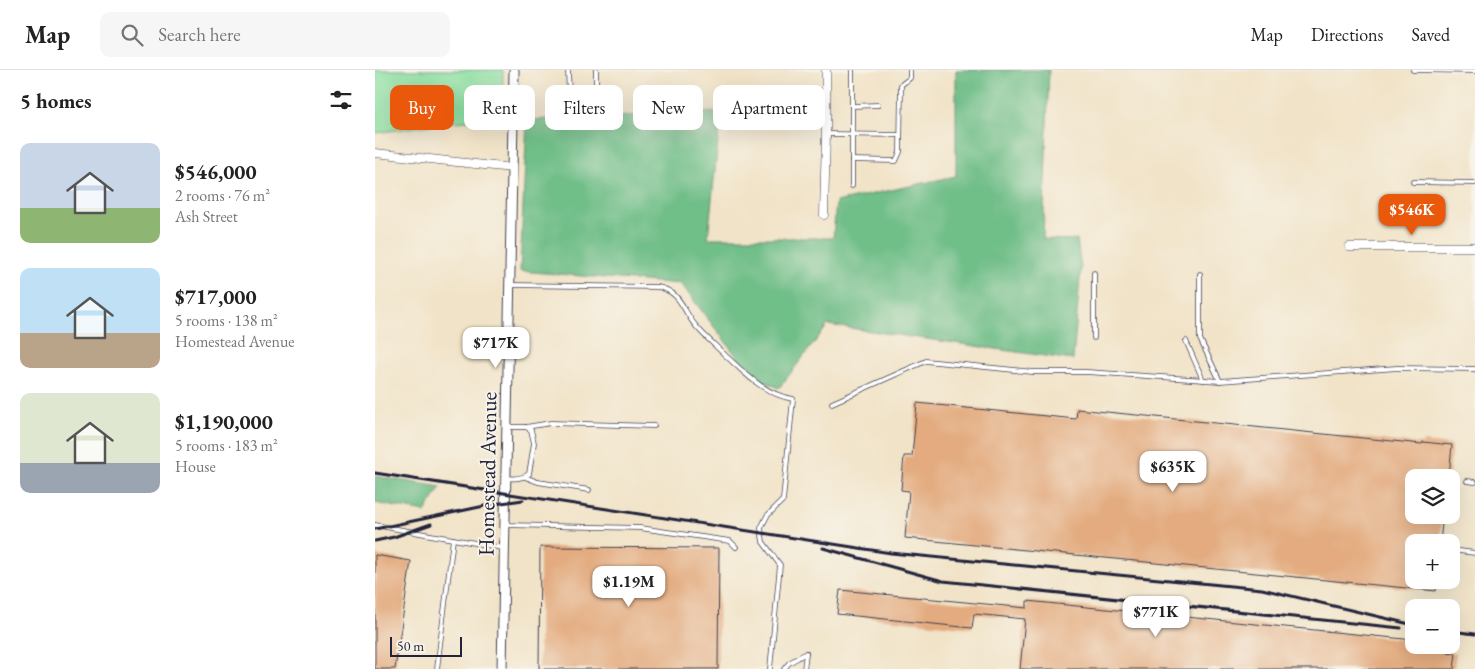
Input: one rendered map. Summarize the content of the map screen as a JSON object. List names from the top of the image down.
{
  "streets": {
    "street": ["Homestead Avenue"]
  },
  "scale_bar": "50 m",
  "page": {
    "header": "Map",
    "search": "Search here",
    "nav": ["Map", "Directions", "Saved"],
    "heading": "5 homes",
    "chip": [
      "Buy",
      "Rent",
      "Filters",
      "New",
      "Apartment"
    ],
    "list": [
      {
        "name": "$546,000",
        "note": "2 rooms · 76 m² · Ash Street"
      },
      {
        "name": "$717,000",
        "note": "5 rooms · 138 m² · Homestead Avenue"
      },
      {
        "name": "$1,190,000",
        "note": "5 rooms · 183 m² · House"
      }
    ],
    "price": [
      "$546K",
      "$717K",
      "$635K",
      "$1.19M",
      "$771K"
    ],
    "map_buttons": ["+", "−"],
    "scale": "50 m"
  }
}
